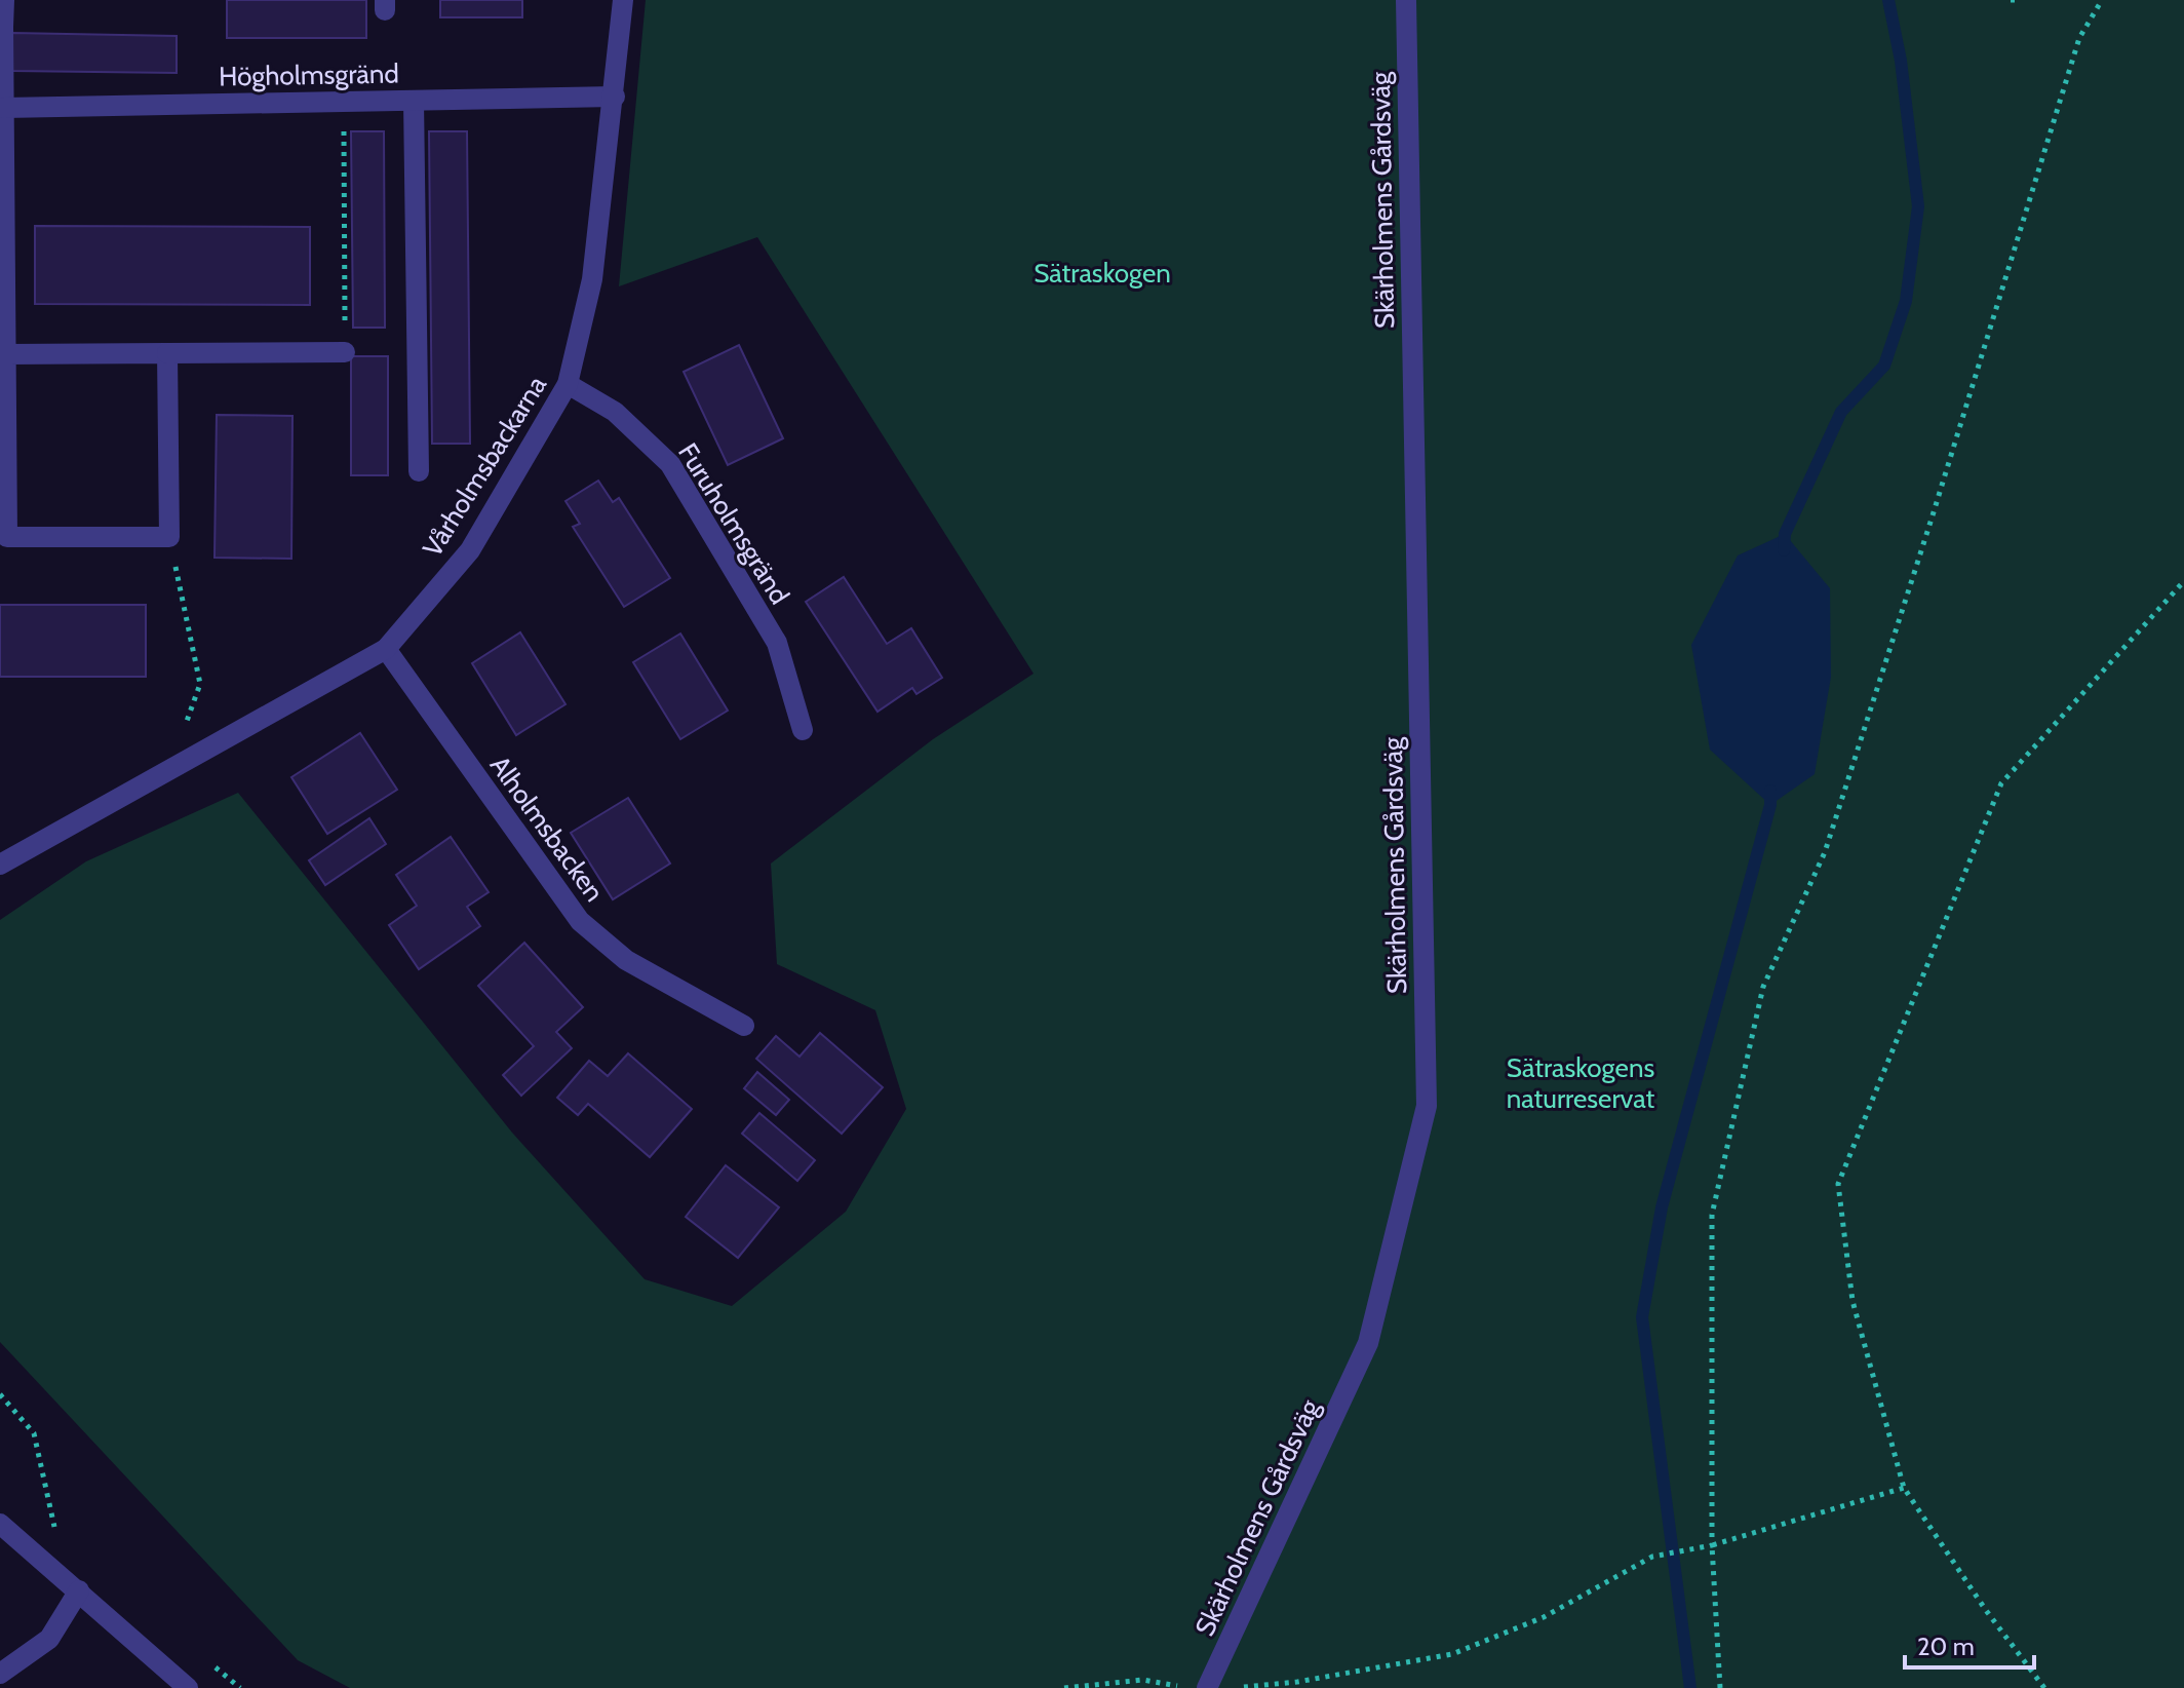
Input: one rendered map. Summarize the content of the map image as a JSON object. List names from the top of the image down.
{
  "streets": {
    "street": [
      "Högholmsgränd",
      "Skärholmens Gårdsväg",
      "Vårholmsbackarna",
      "Furuholmsgränd",
      "Alholmsbacken"
    ]
  },
  "crossings": [
    ["Högholmsgränd", "Vårholmsbackarna"],
    ["Vårholmsbackarna", "Furuholmsgränd"],
    ["Vårholmsbackarna", "Alholmsbacken"]
  ],
  "parks": ["Sätraskogen", "Sätraskogens naturreservat"],
  "scale_bar": "20 m"
}
